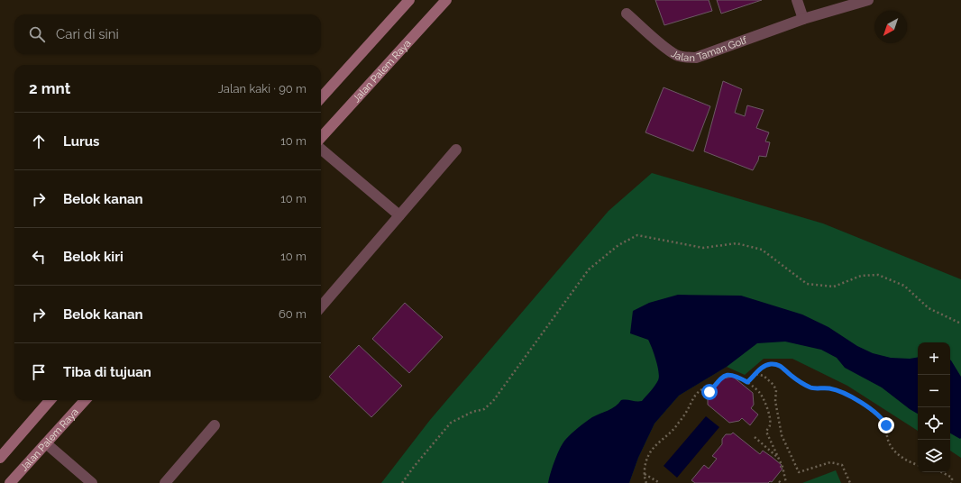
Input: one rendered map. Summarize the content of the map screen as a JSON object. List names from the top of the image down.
{
  "streets": {
    "street": ["Jalan Taman Golf", "Jalan Palem Raya"]
  },
  "north": "bottom left",
  "page": {
    "search": "Cari di sini",
    "heading": ["2 mnt", "Jalan kaki · 90 m"],
    "list": [
      ["Lurus", "10 m"],
      ["Belok kanan", "10 m"],
      ["Belok kiri", "10 m"],
      ["Belok kanan", "60 m"],
      "Tiba di tujuan"
    ],
    "map_buttons": ["+", "−"]
  }
}
